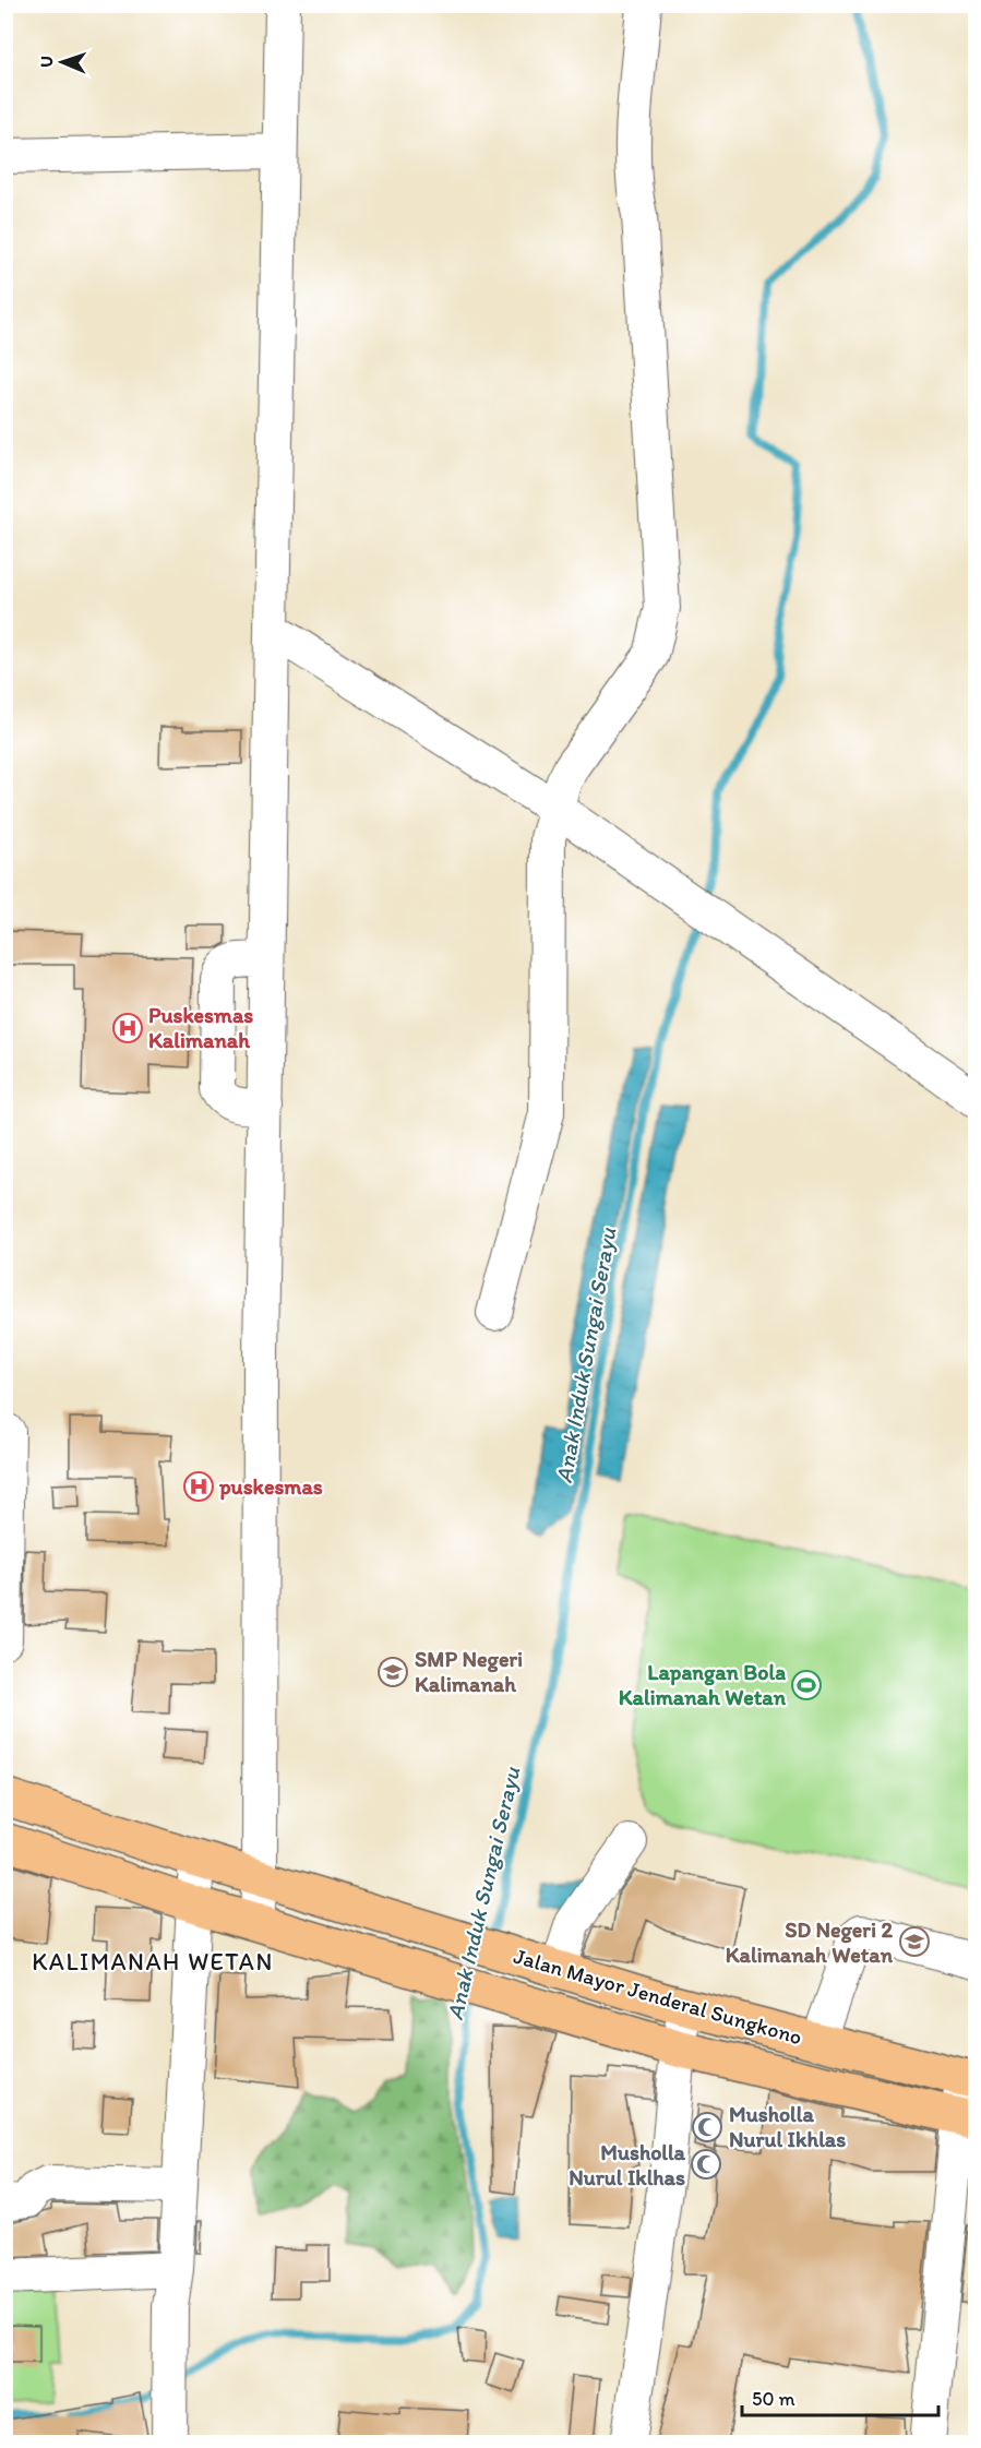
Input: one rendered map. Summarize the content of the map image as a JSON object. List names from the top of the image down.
{
  "streets": {
    "main road": ["Jalan Mayor Jenderal Sungkono"]
  },
  "districts": ["KALIMANAH WETAN"],
  "water": ["Anak Induk Sungai Serayu"],
  "places": {
    "hospital": ["Puskesmas Kalimanah", "puskesmas"],
    "school or university": ["SMP Negeri Kalimanah", "SD Negeri 2 Kalimanah Wetan"],
    "sports": ["Lapangan Bola Kalimanah Wetan"],
    "mosque": ["Musholla Nurul Ikhlas", "Musholla Nurul Iklhas"]
  },
  "scale_bar": "50 m",
  "north": "left"
}
